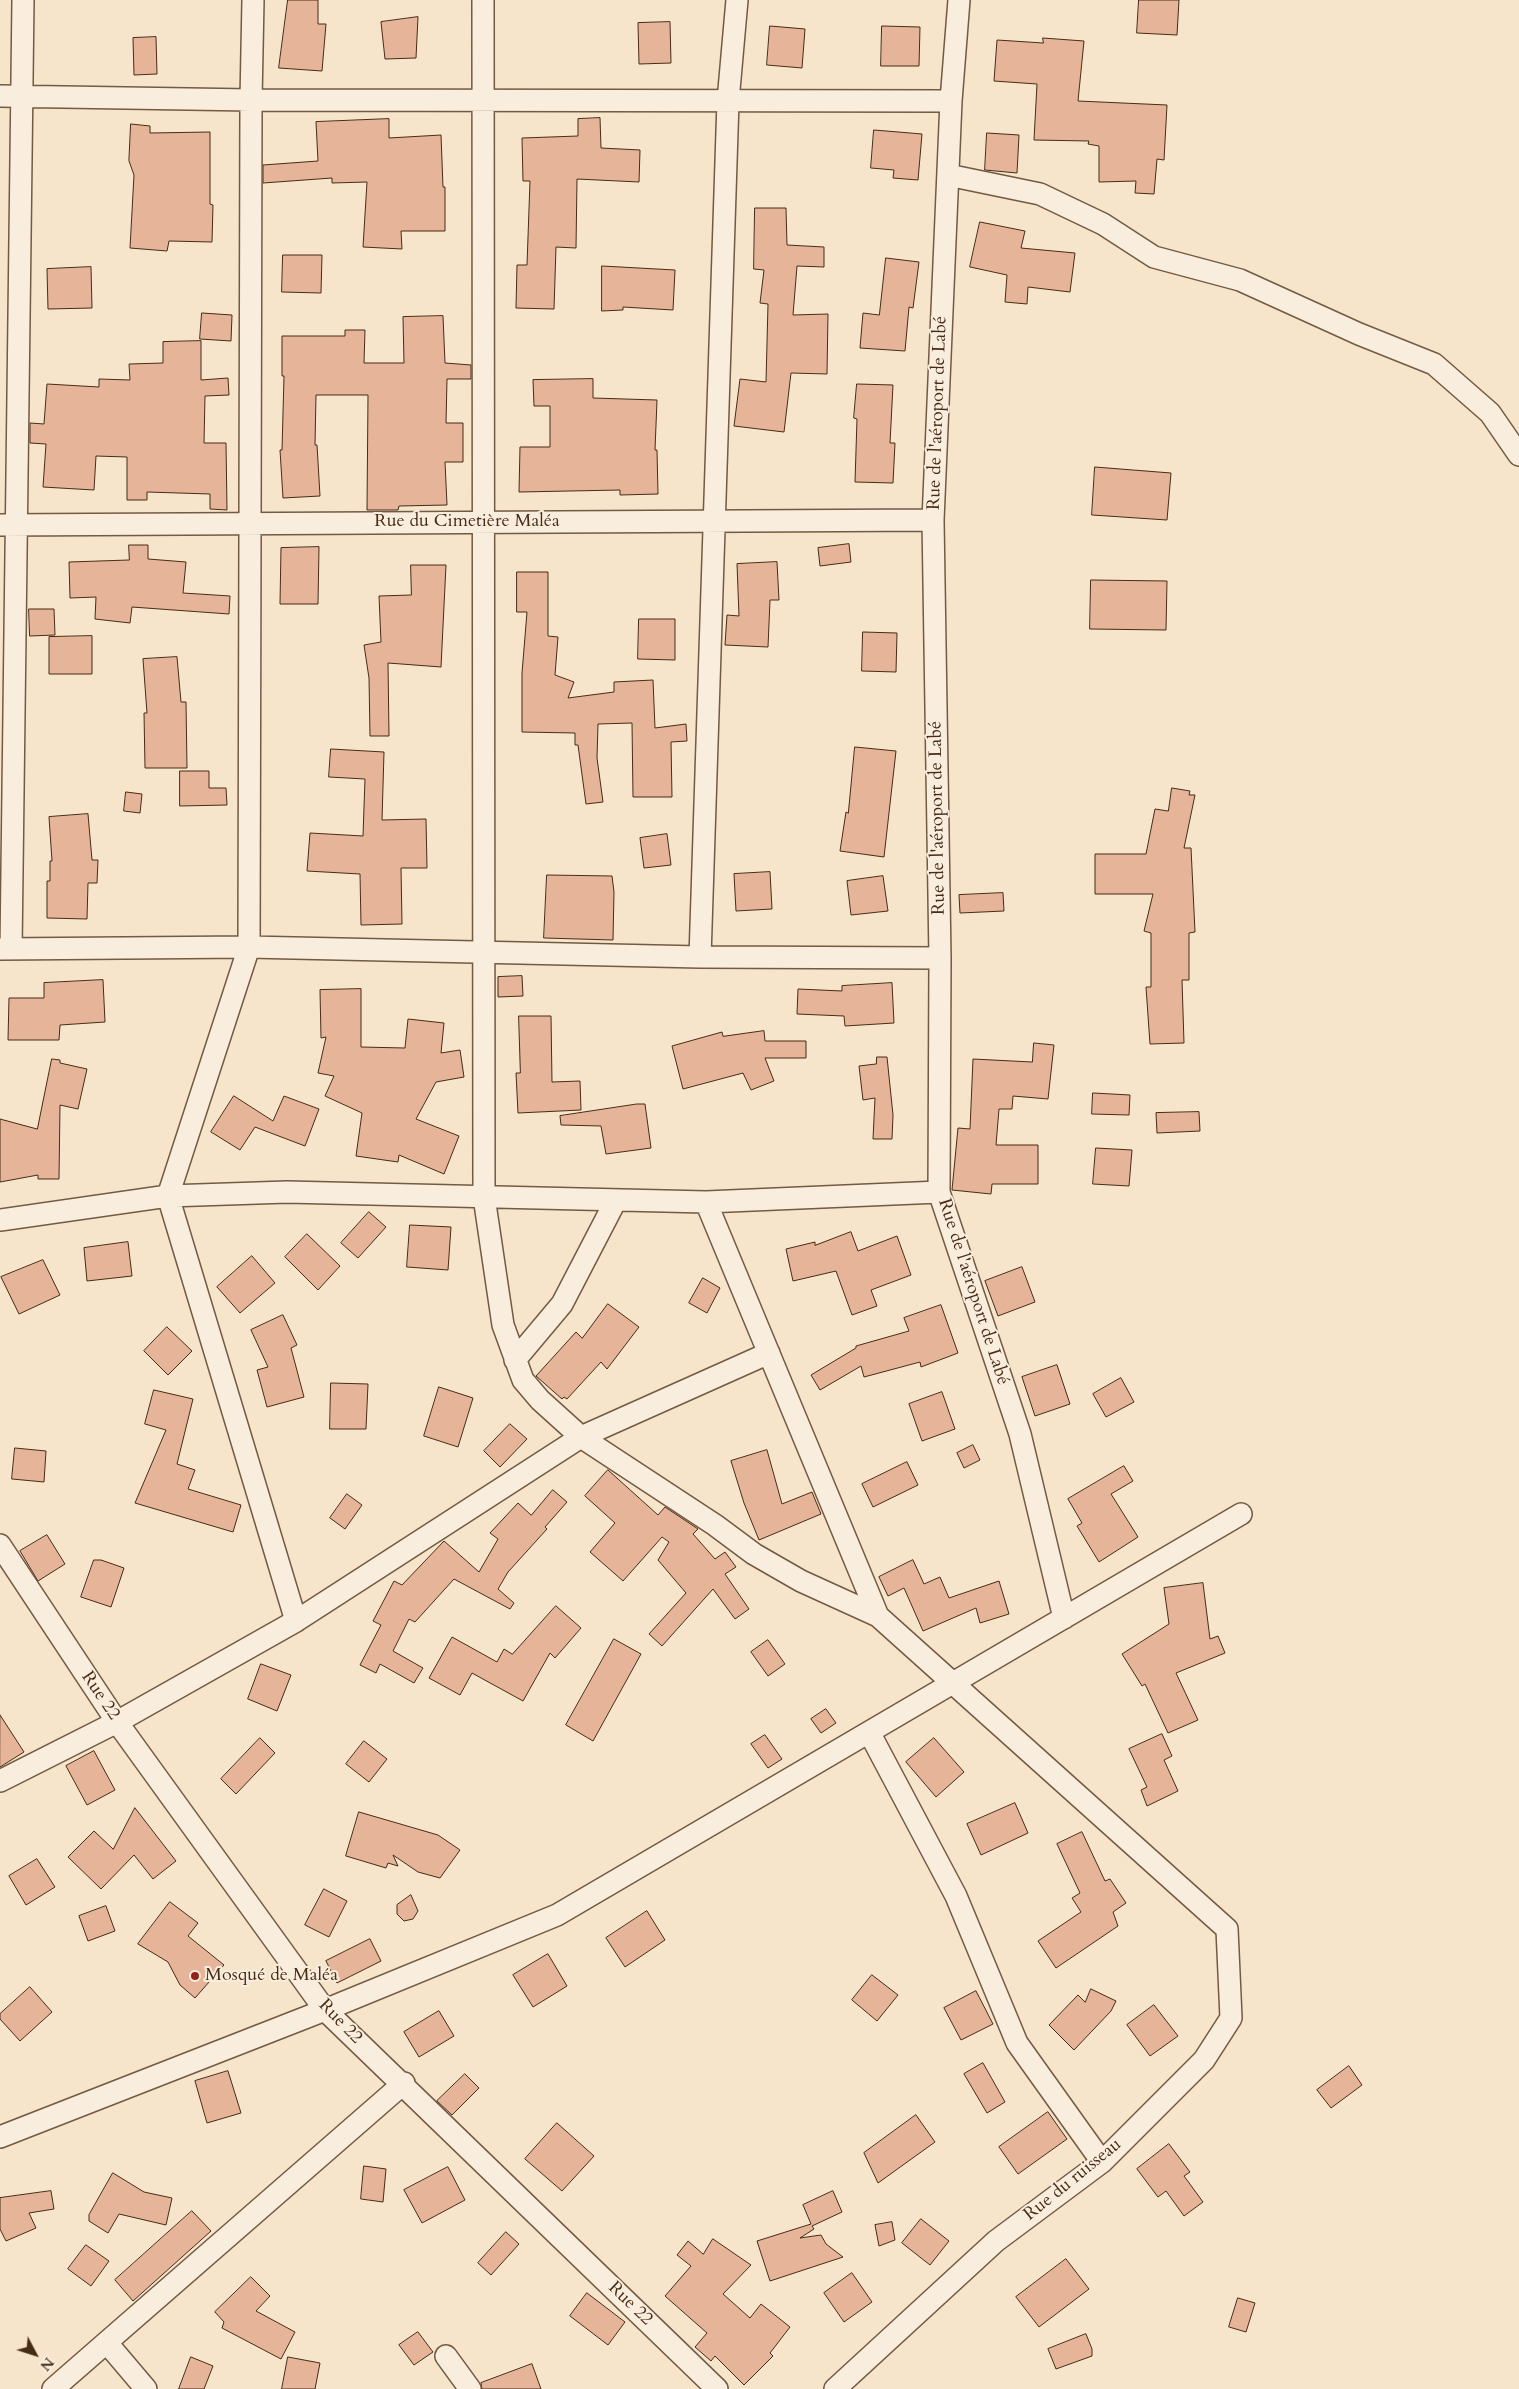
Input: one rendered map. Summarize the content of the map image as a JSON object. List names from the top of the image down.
{
  "streets": {
    "street": [
      "Rue de l'aéroport de Labé",
      "Rue du Cimetière Maléa",
      "Rue 22",
      "Rue du ruisseau"
    ]
  },
  "crossings": [
    ["Rue de l'aéroport de Labé", "Rue du Cimetière Maléa"]
  ],
  "places": ["Mosqué de Maléa"],
  "north": "bottom right"
}
